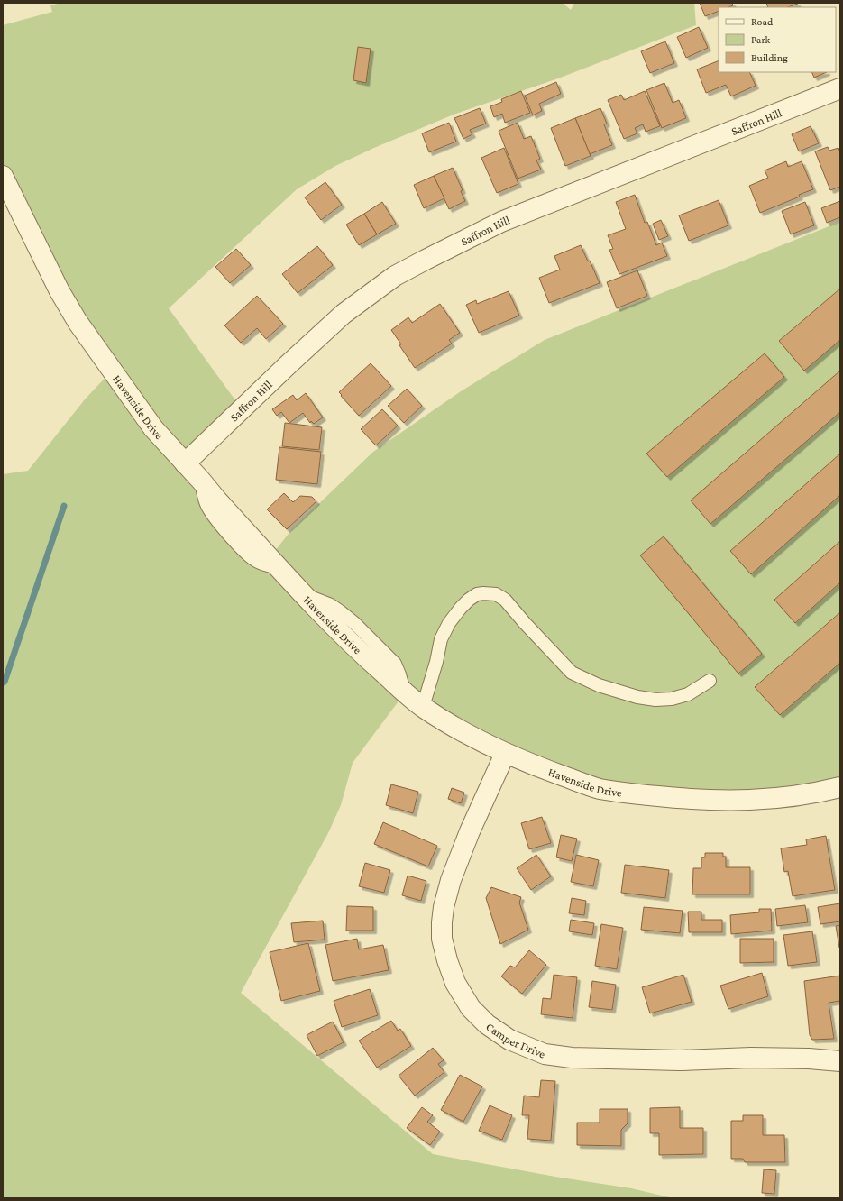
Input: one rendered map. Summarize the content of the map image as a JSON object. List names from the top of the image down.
{
  "streets": {
    "street": ["Saffron Hill", "Havenside Drive", "Camper Drive"]
  },
  "crossings": [
    ["Saffron Hill", "Havenside Drive"],
    ["Havenside Drive", "Camper Drive"]
  ],
  "legend": ["Road", "Park", "Building"]
}
